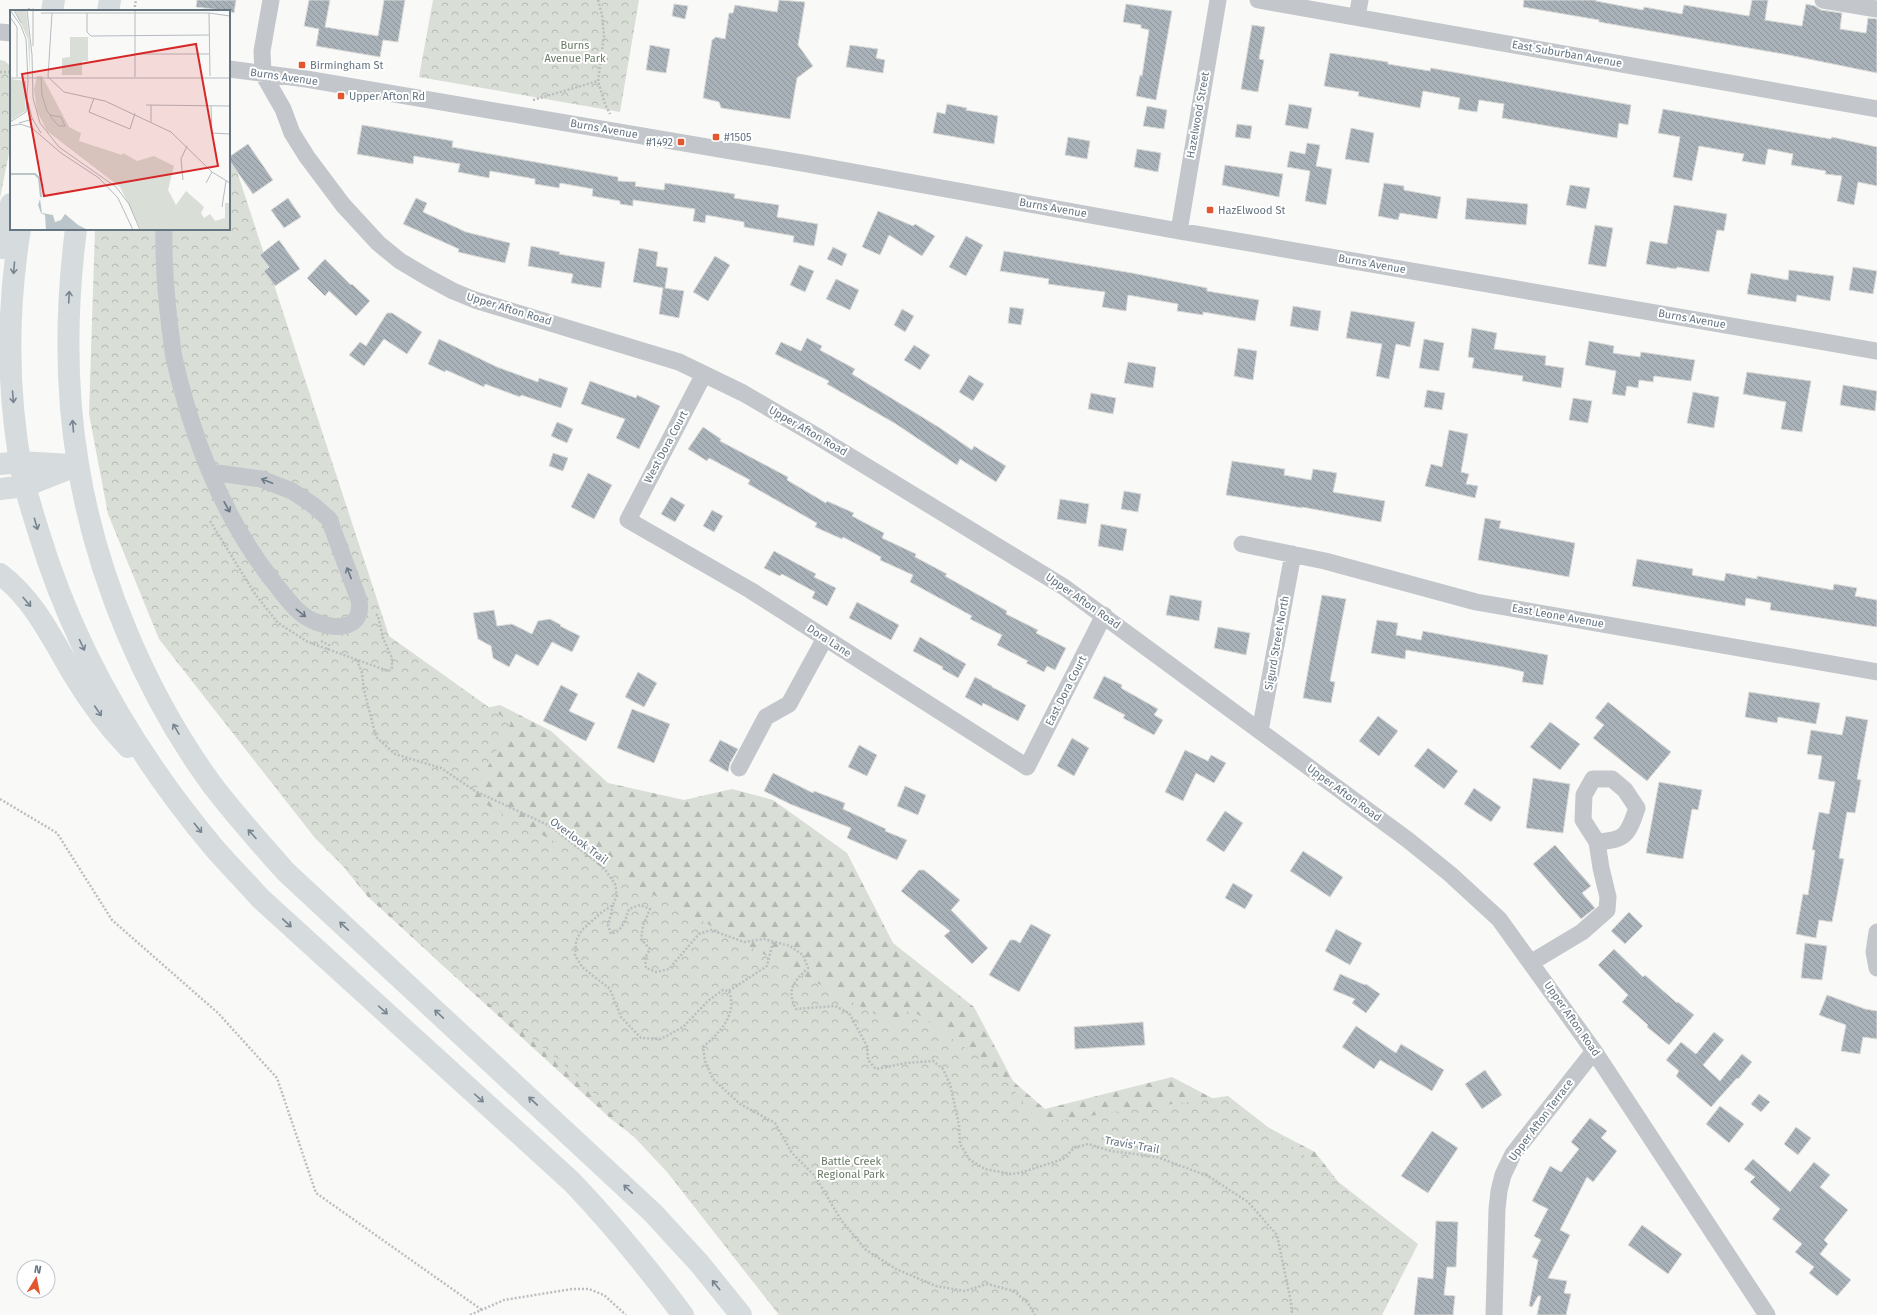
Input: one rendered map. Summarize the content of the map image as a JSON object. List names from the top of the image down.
{
  "streets": {
    "street": [
      "East Suburban Avenue",
      "Burns Avenue",
      "Hazelwood Street",
      "Upper Afton Road",
      "West Dora Court",
      "East Leone Avenue",
      "Dora Lane",
      "Sigurd Street North",
      "East Dora Court",
      "Upper Afton Terrace"
    ],
    "path": ["Overlook Trail", "Travis' Trail"]
  },
  "crossings": [
    ["Burns Avenue", "Hazelwood Street"],
    ["Burns Avenue", "Upper Afton Road"],
    ["Upper Afton Road", "West Dora Court"],
    ["Upper Afton Road", "Sigurd Street North"],
    ["Upper Afton Road", "East Dora Court"],
    ["Upper Afton Road", "Upper Afton Terrace"],
    ["West Dora Court", "Dora Lane"],
    ["East Leone Avenue", "Sigurd Street North"],
    ["Dora Lane", "East Dora Court"],
    ["Overlook Trail", "Travis' Trail"]
  ],
  "parks": ["Burns Avenue Park", "Battle Creek Regional Park"],
  "places": {
    "transit": [
      "Birmingham St",
      "Upper Afton Rd",
      "#1505",
      "#1492",
      "HazElwood St"
    ]
  },
  "north": "top"
}
